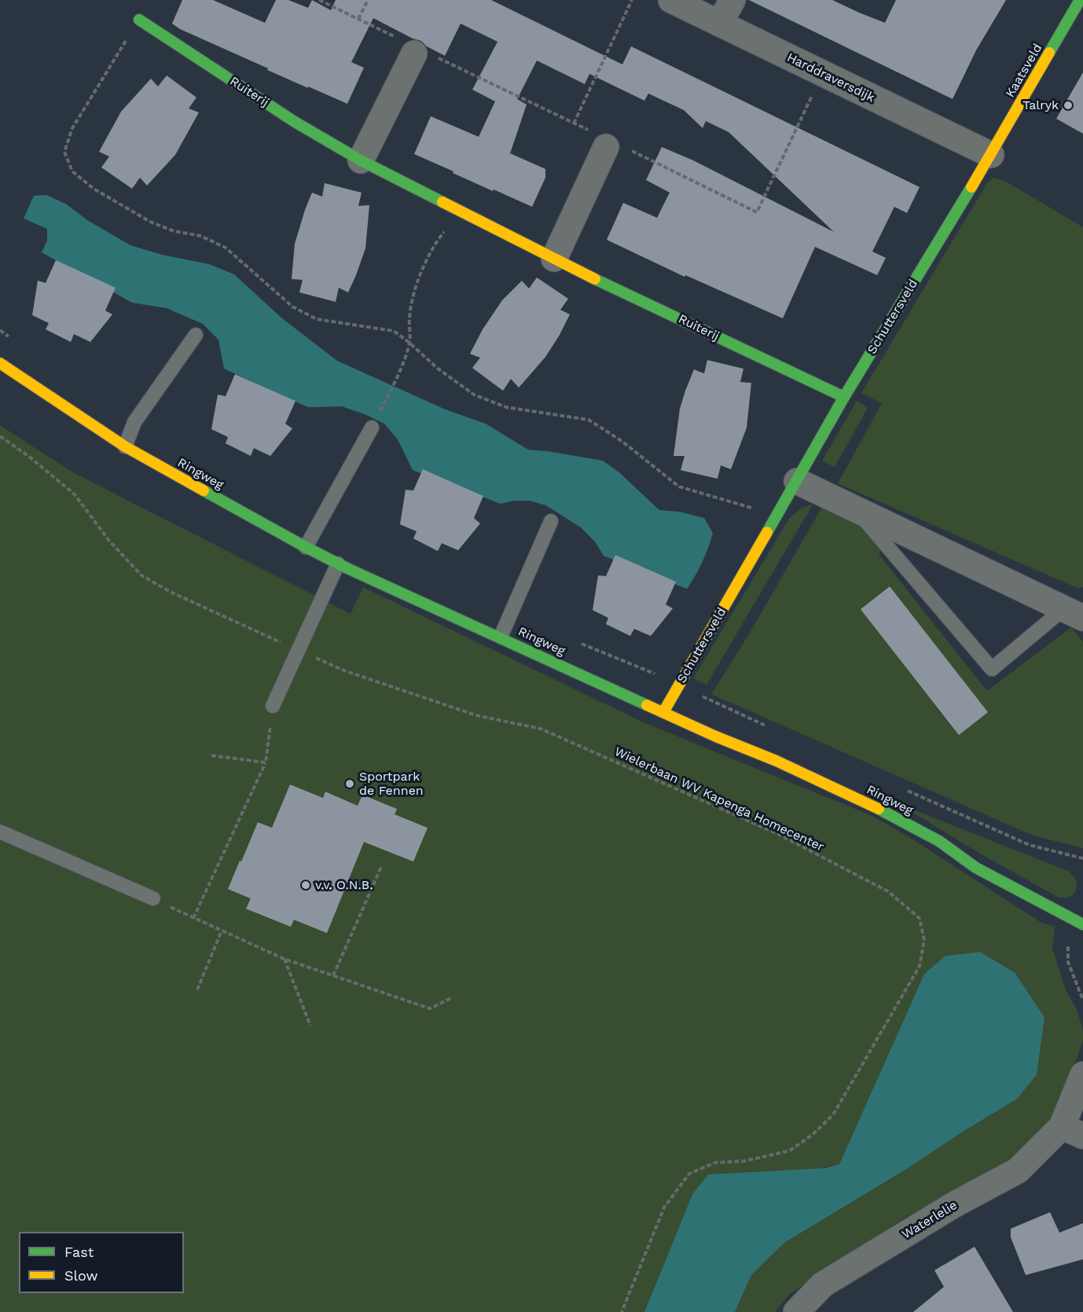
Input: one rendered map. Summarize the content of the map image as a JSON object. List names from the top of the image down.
{
  "streets": {
    "street": [
      "Kaatsveld",
      "Harddraversdijk",
      "Ruiterij",
      "Schuttersveld",
      "Ringweg",
      "Waterlelie"
    ],
    "path": ["Wielerbaan WV Kapenga Homecenter"]
  },
  "crossings": [
    ["Kaatsveld", "Harddraversdijk"],
    ["Kaatsveld", "Schuttersveld"],
    ["Harddraversdijk", "Schuttersveld"],
    ["Ruiterij", "Schuttersveld"],
    ["Schuttersveld", "Ringweg"]
  ],
  "places": ["Talryk", "Sportpark de Fennen", "v.v. O.N.B."],
  "legend": ["Fast", "Slow"]
}
